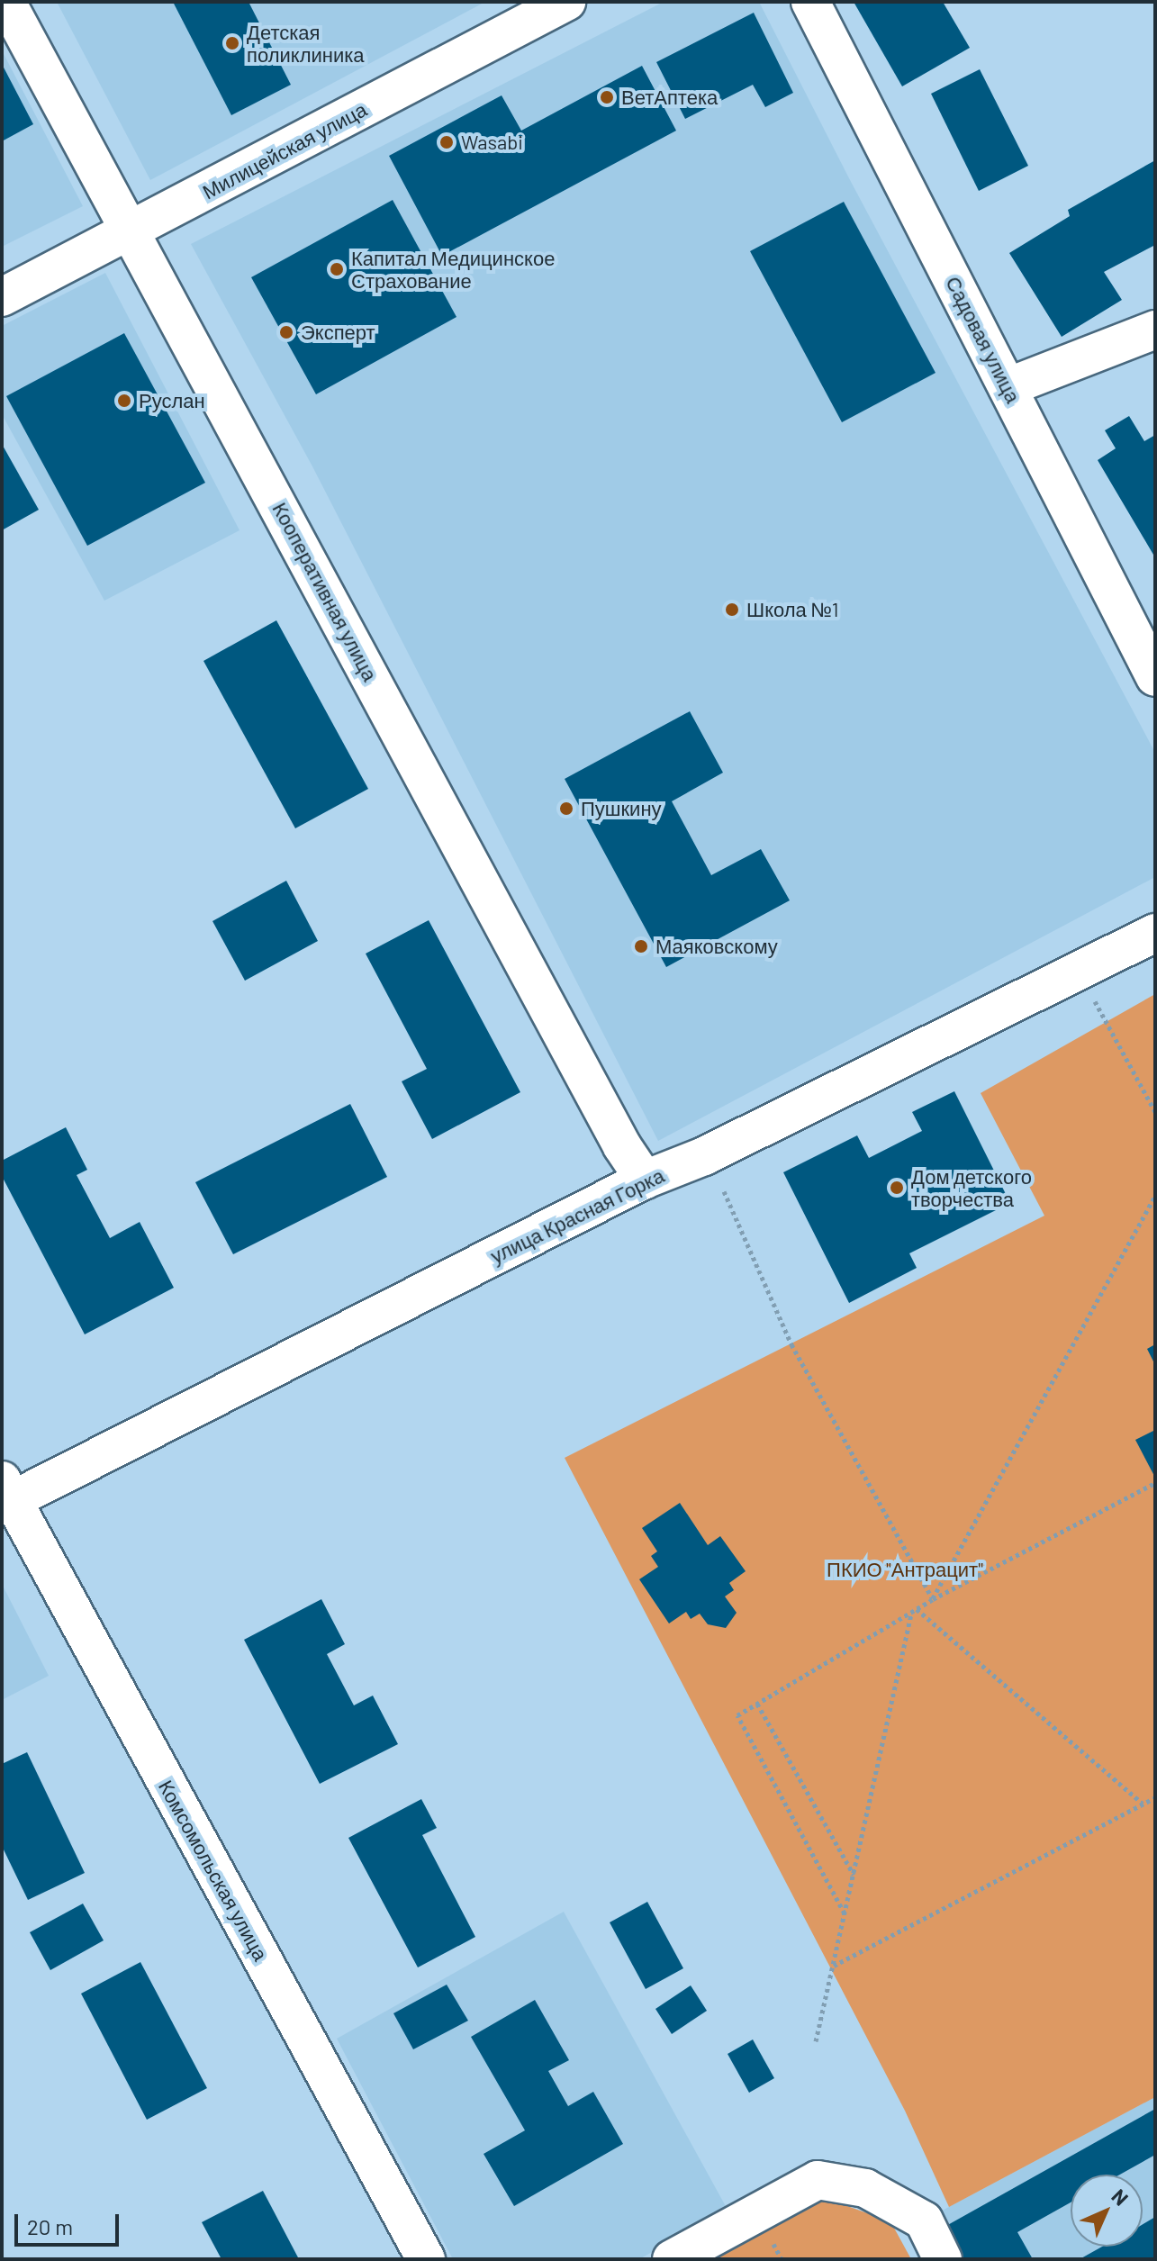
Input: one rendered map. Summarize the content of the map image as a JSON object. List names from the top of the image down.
{
  "streets": {
    "street": [
      "Милицейская улица",
      "Садовая улица",
      "Кооперативная улица",
      "улица Красная Горка",
      "Комсомольская улица"
    ]
  },
  "crossings": [
    ["Милицейская улица", "Кооперативная улица"],
    ["Кооперативная улица", "улица Красная Горка"],
    ["улица Красная Горка", "Комсомольская улица"]
  ],
  "parks": ["ПКИО \"Антрацит\""],
  "places": [
    "Детская поликлиника",
    "ВетАптека",
    "Wasabi",
    "Капитал Медицинское Страхование",
    "Эксперт",
    "Руслан",
    "Школа №1",
    "Пушкину",
    "Маяковскому",
    "Дом детского творчества"
  ],
  "scale_bar": "20 m",
  "north": "top right"
}
